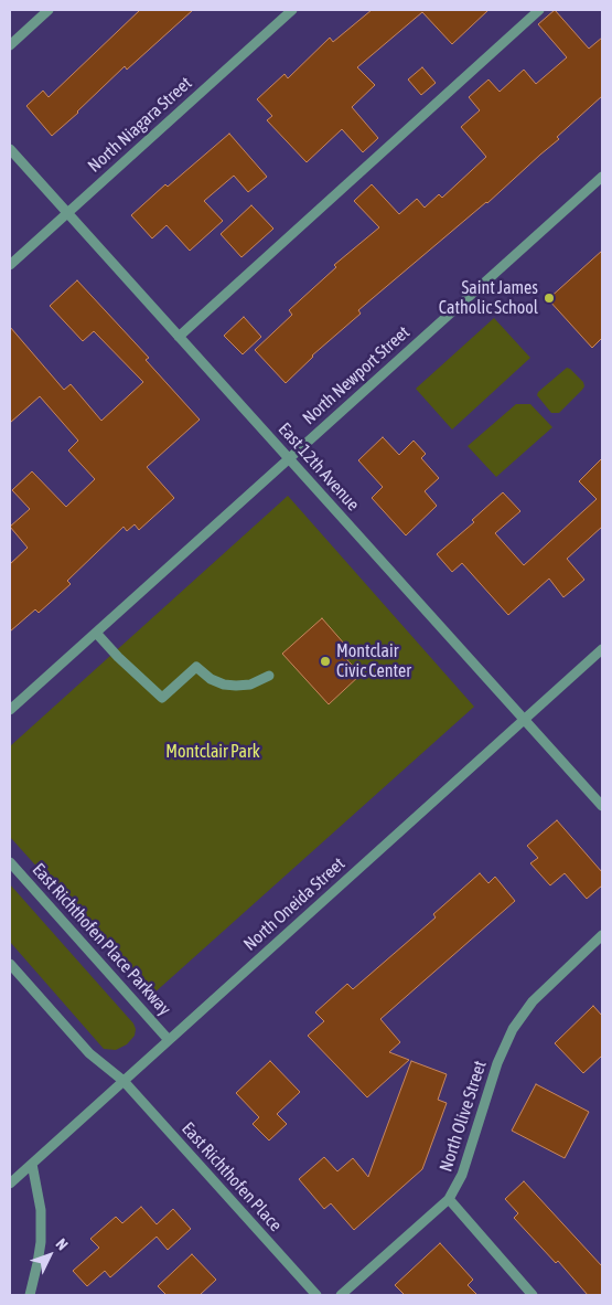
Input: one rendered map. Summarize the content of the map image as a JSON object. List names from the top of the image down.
{
  "streets": {
    "street": [
      "North Niagara Street",
      "North Newport Street",
      "East 12th Avenue",
      "North Oneida Street",
      "East Richthofen Place Parkway",
      "North Olive Street",
      "East Richthofen Place"
    ]
  },
  "crossings": [
    ["North Niagara Street", "East 12th Avenue"],
    ["North Newport Street", "East 12th Avenue"],
    ["East 12th Avenue", "North Oneida Street"],
    ["North Oneida Street", "East Richthofen Place Parkway"],
    ["North Oneida Street", "East Richthofen Place"]
  ],
  "parks": ["Montclair Park"],
  "places": ["Saint James Catholic School", "Montclair Civic Center"],
  "north": "top right"
}
